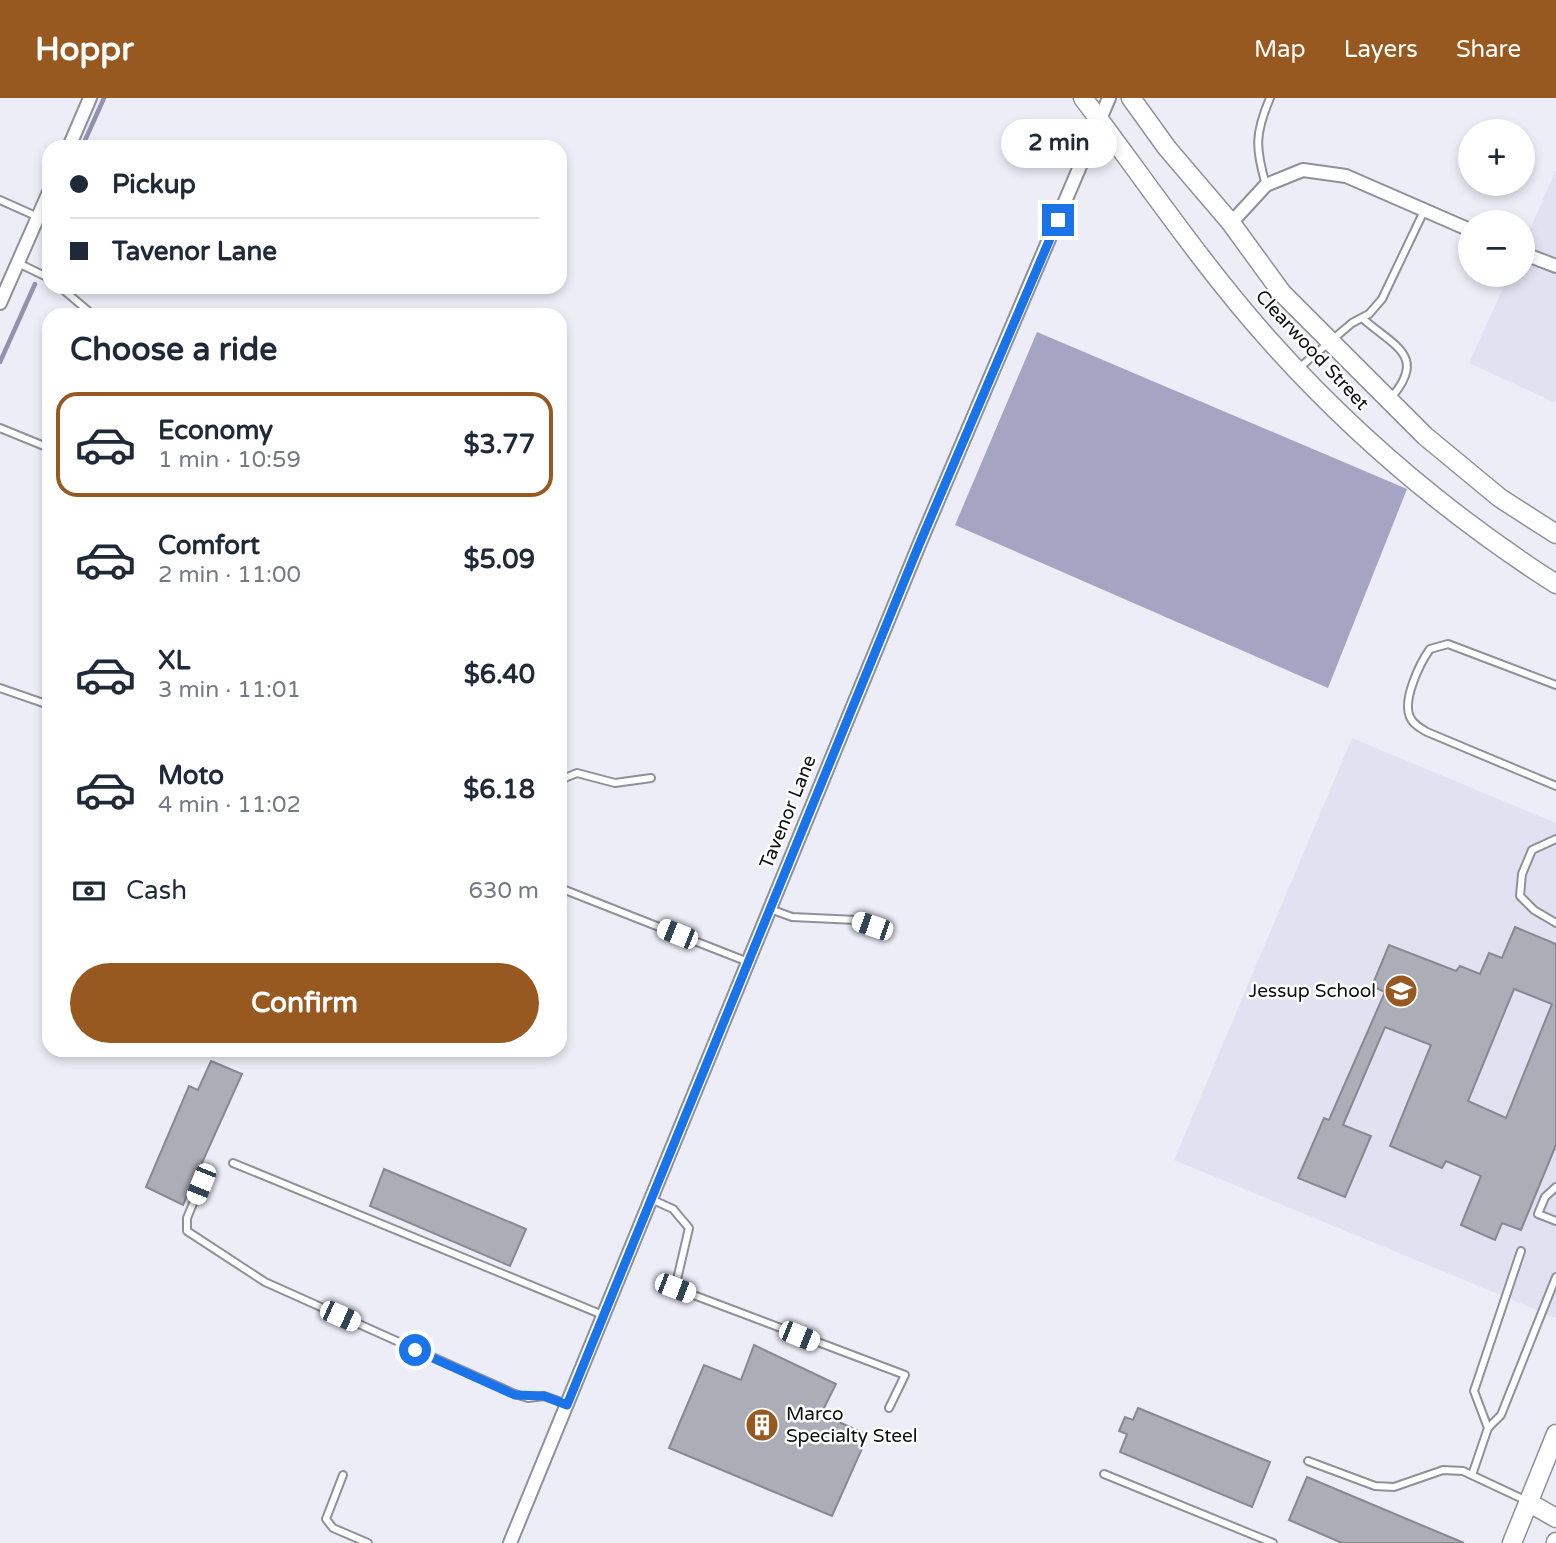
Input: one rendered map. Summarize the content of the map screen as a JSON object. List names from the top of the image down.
{
  "streets": {
    "main road": ["Clearwood Street"],
    "street": ["Tavenor Lane"]
  },
  "crossings": [
    ["Clearwood Street", "Tavenor Lane"]
  ],
  "places": {
    "school or university": ["Jessup School"],
    "building": ["Marco Specialty Steel"]
  },
  "page": {
    "header": "Hoppr",
    "nav": ["Map", "Layers", "Share"],
    "map_buttons": ["+", "−"],
    "bubble": "2 min",
    "banner": ["Pickup", "Tavenor Lane"],
    "heading": "Choose a ride",
    "list": [
      {
        "name": "Economy",
        "note": "1 min · 10:59",
        "value": "$3.77"
      },
      {
        "name": "Comfort",
        "note": "2 min · 11:00",
        "value": "$5.09"
      },
      {
        "name": "XL",
        "note": "3 min · 11:01",
        "value": "$6.40"
      },
      {
        "name": "Moto",
        "note": "4 min · 11:02",
        "value": "$6.18"
      }
    ],
    "pay": ["Cash", "630 m"],
    "buttons": "Confirm"
  }
}
